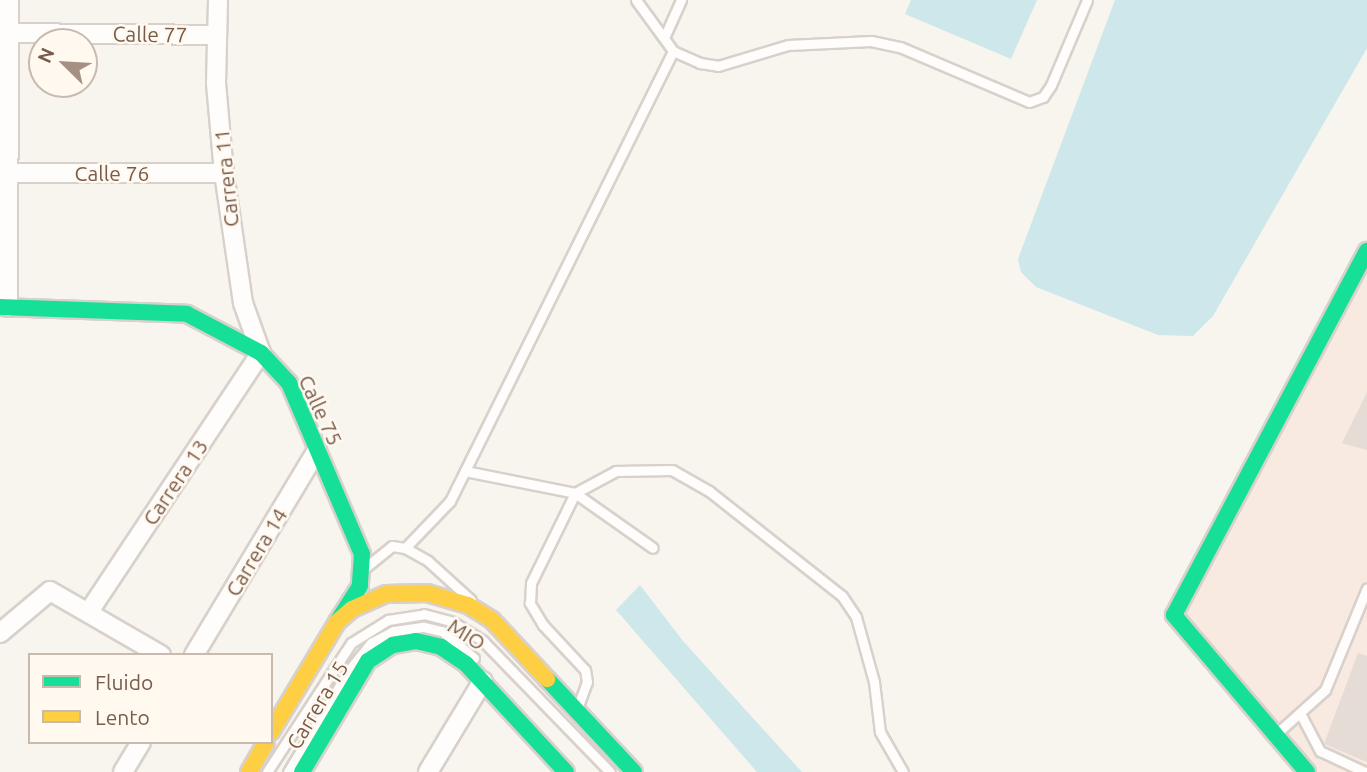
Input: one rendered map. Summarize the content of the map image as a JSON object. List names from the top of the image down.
{
  "streets": {
    "street": [
      "Calle 77",
      "Calle 76",
      "Carrera 11",
      "Calle 75",
      "Carrera 13",
      "Carrera 14",
      "Carrera 15"
    ],
    "lane": ["MIO"]
  },
  "crossings": [
    ["Calle 77", "Carrera 11"],
    ["Calle 76", "Carrera 11"],
    ["Carrera 11", "Calle 75"],
    ["Carrera 11", "Carrera 13"],
    ["Calle 75", "Carrera 13"],
    ["Calle 75", "Carrera 14"]
  ],
  "legend": ["Fluido", "Lento"],
  "north": "top left"
}
